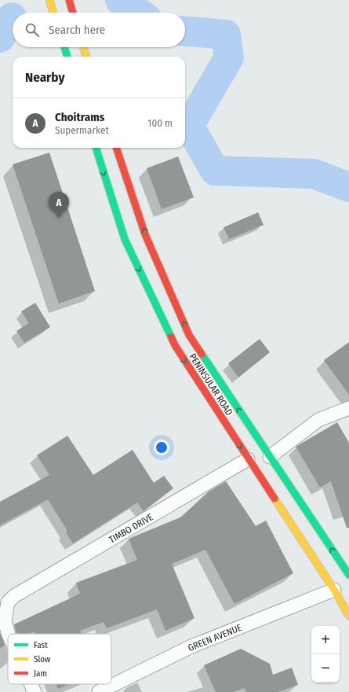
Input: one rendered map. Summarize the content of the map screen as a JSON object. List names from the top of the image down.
{
  "streets": {
    "main road": ["PENINSULAR ROAD"],
    "street": ["TIMBO DRIVE", "GREEN AVENUE"]
  },
  "crossings": [
    ["PENINSULAR ROAD", "TIMBO DRIVE"],
    ["PENINSULAR ROAD", "GREEN AVENUE"]
  ],
  "legend": ["Fast", "Slow", "Jam"],
  "page": {
    "search": "Search here",
    "heading": "Nearby",
    "list": [
      {
        "mark": "A",
        "name": "Choitrams",
        "note": "Supermarket",
        "value": "100 m"
      }
    ],
    "pins": "A",
    "map_buttons": ["+", "−"]
  }
}
